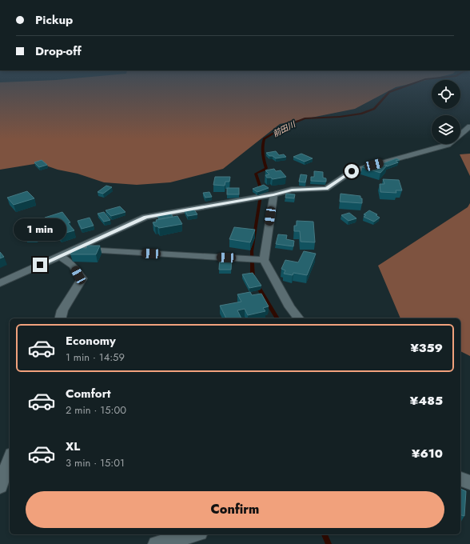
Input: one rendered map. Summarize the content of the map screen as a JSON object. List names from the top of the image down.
{
  "water": ["前田川"],
  "page": {
    "banner": ["Pickup", "Drop-off"],
    "bubble": "1 min",
    "list": [
      {
        "name": "Economy",
        "note": "1 min · 14:59",
        "value": "¥359"
      },
      {
        "name": "Comfort",
        "note": "2 min · 15:00",
        "value": "¥485"
      },
      {
        "name": "XL",
        "note": "3 min · 15:01",
        "value": "¥610"
      }
    ],
    "buttons": "Confirm"
  }
}
